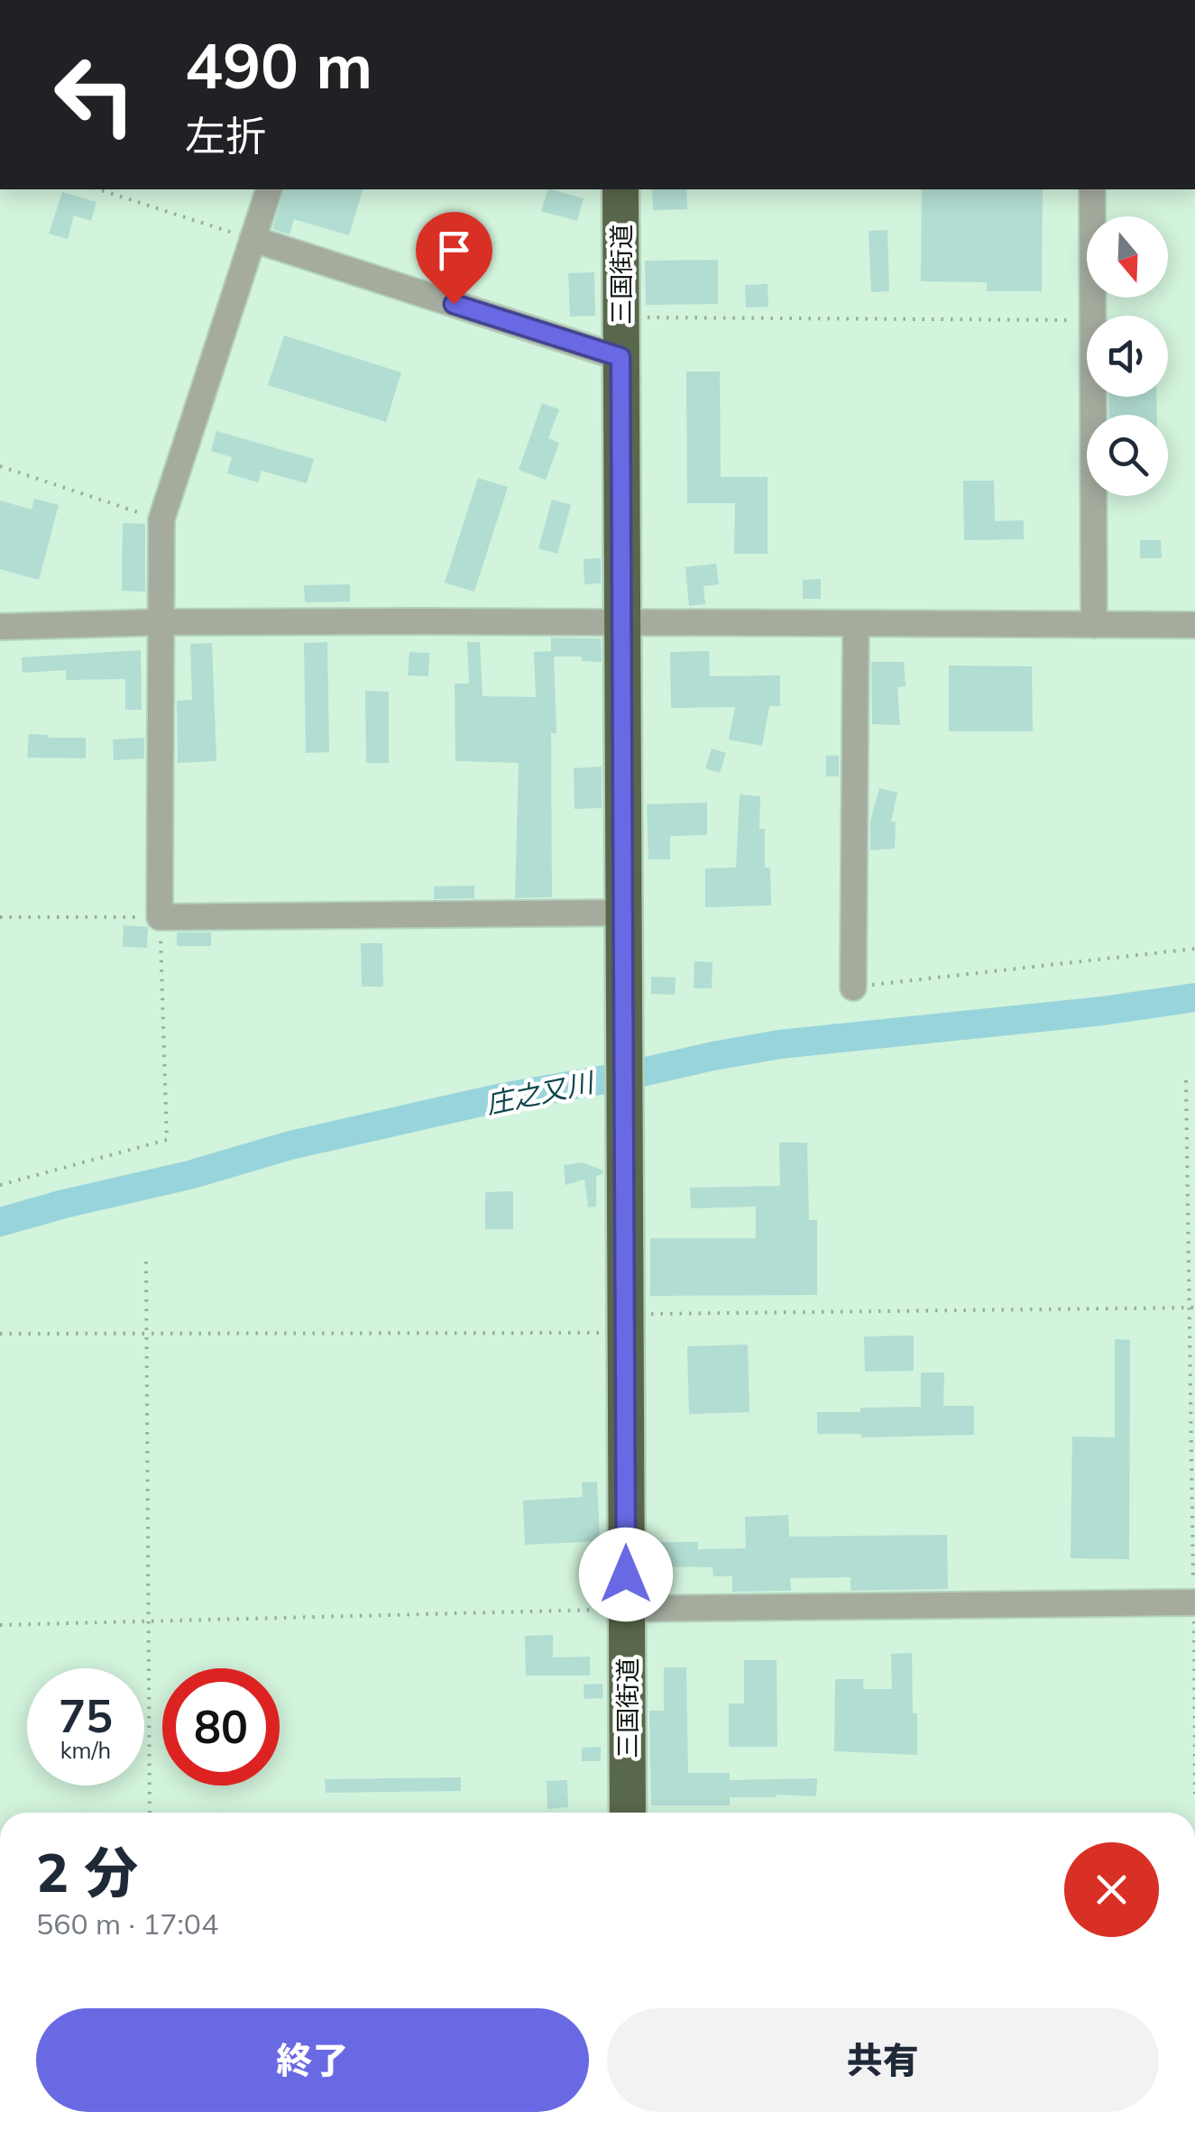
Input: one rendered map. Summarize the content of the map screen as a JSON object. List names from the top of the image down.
{
  "streets": {
    "highway": ["三国街道"]
  },
  "water": ["庄之又川"],
  "north": "bottom",
  "page": {
    "turn": ["490 m", "左折"],
    "speed": "75 km/h",
    "limit": "80",
    "heading": ["2 分", "560 m · 17:04"],
    "buttons": ["終了", "共有"]
  }
}
